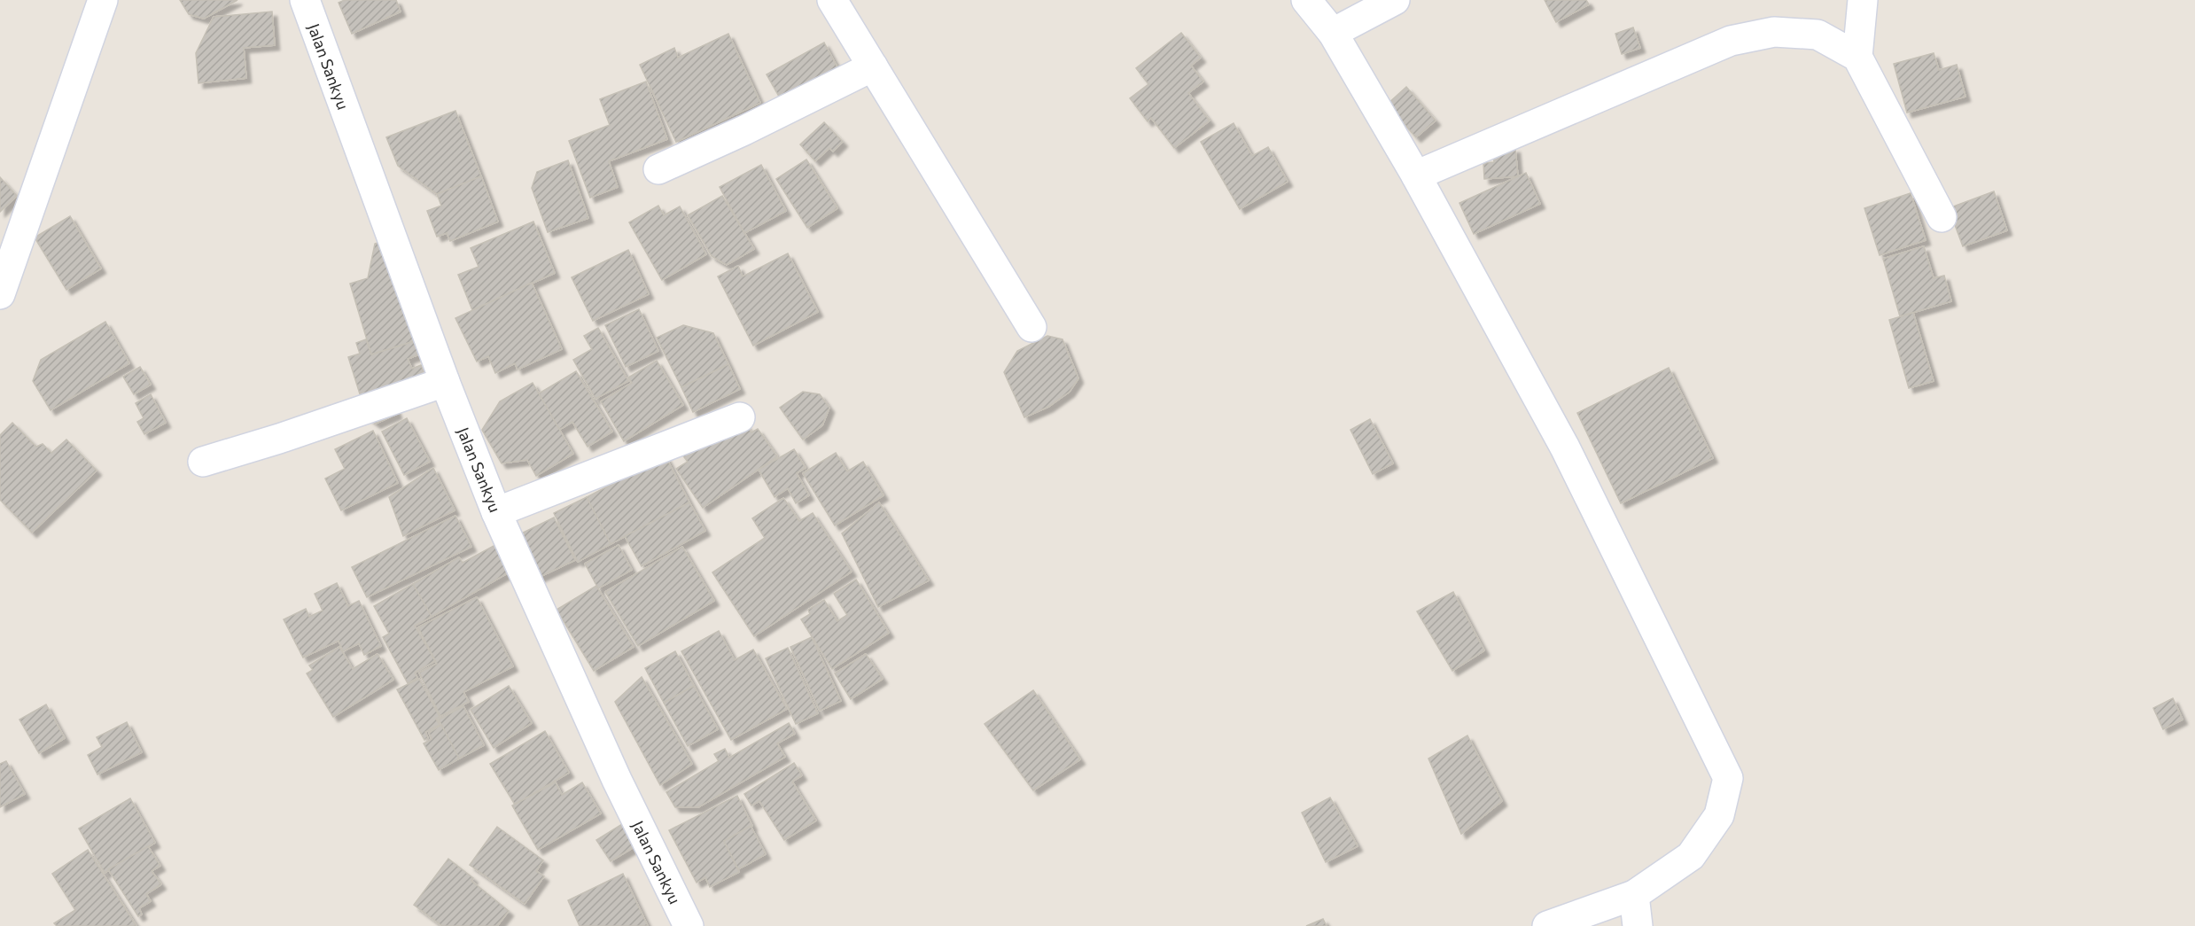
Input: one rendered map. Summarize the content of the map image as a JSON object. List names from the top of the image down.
{
  "streets": {
    "street": ["Jalan Sankyu"]
  }
}
